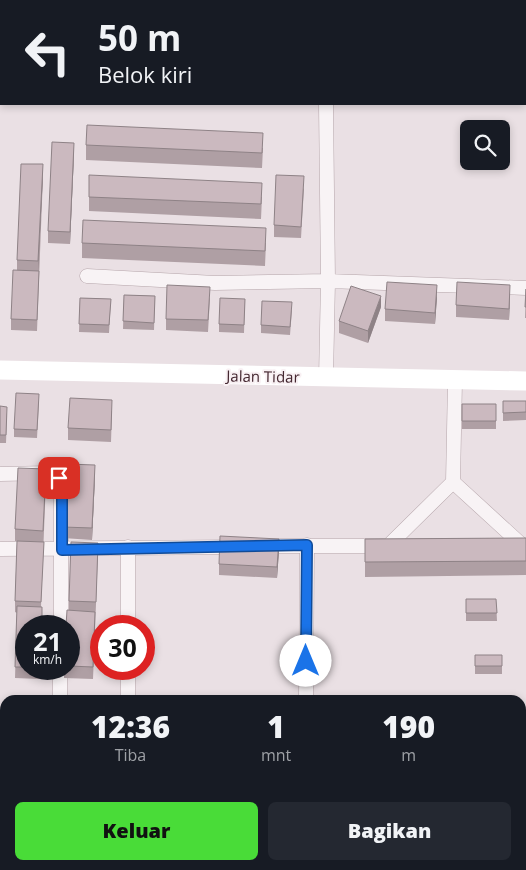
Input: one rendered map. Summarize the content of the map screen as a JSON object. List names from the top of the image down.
{
  "streets": {
    "main road": ["Jalan Tidar"]
  },
  "page": {
    "turn": ["50 m", "Belok kiri"],
    "speed": "21 km/h",
    "limit": "30",
    "eta": [
      "12:36",
      "Tiba",
      "1",
      "mnt",
      "190",
      "m"
    ],
    "buttons": ["Keluar", "Bagikan"]
  }
}
